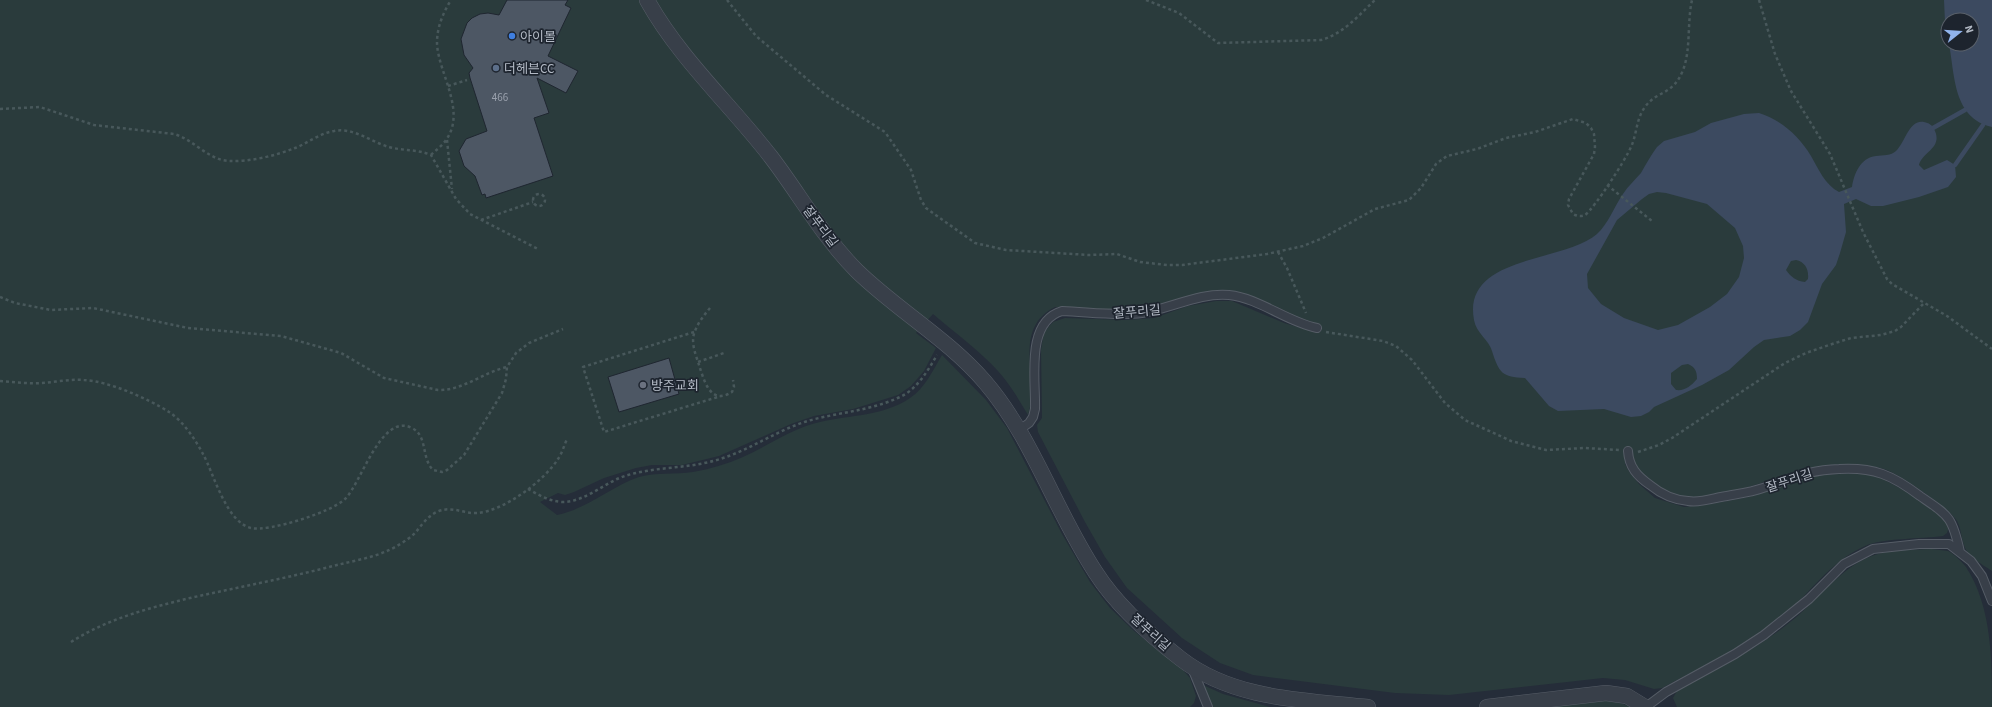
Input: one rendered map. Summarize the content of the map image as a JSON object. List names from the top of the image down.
{
  "streets": {
    "street": ["잘푸리길"]
  },
  "places": ["아이볼", "더헤븐CC", "방주교회"],
  "house_numbers": ["466"],
  "north": "right"
}
